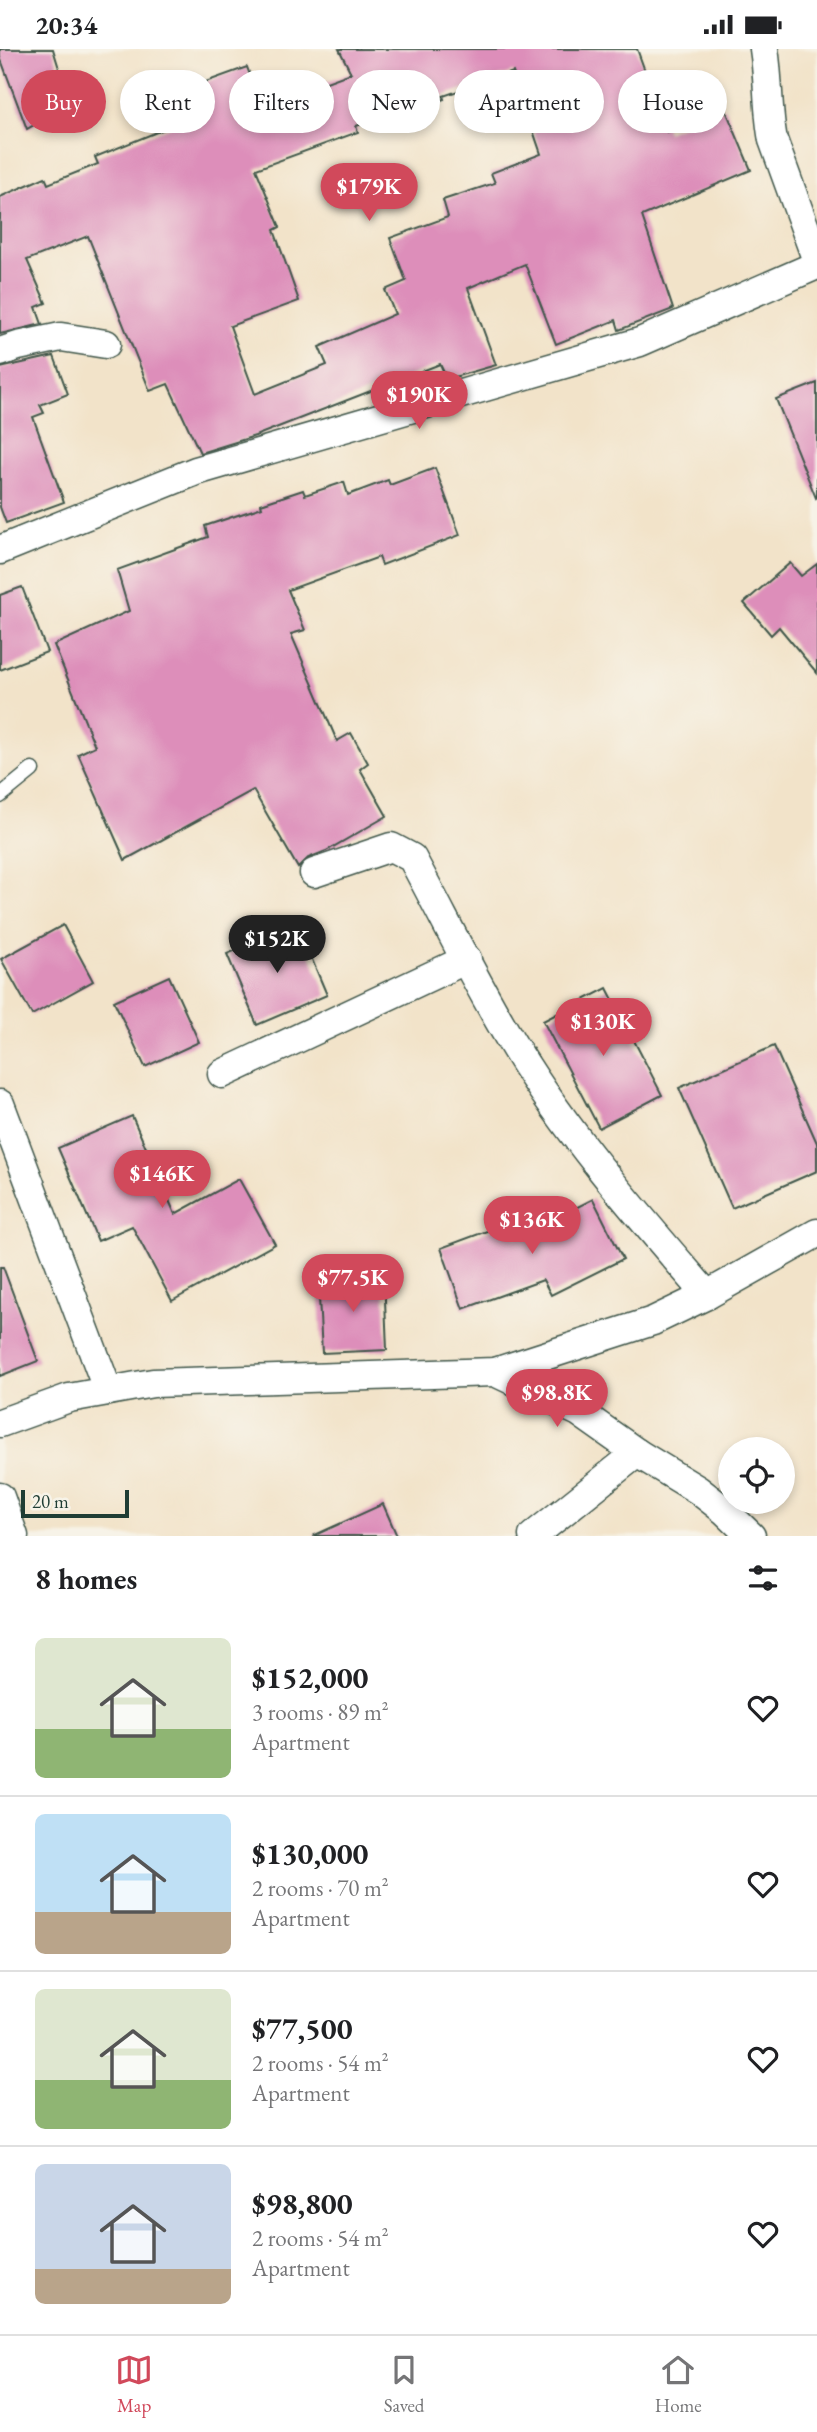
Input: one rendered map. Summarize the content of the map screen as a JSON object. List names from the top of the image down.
{
  "scale_bar": "20 m",
  "page": {
    "status": "20:34",
    "chip": [
      "Buy",
      "Rent",
      "Filters",
      "New",
      "Apartment",
      "House"
    ],
    "price": [
      "$179K",
      "$190K",
      "$152K",
      "$130K",
      "$146K",
      "$136K",
      "$77.5K",
      "$98.8K"
    ],
    "scale": "20 m",
    "heading": "8 homes",
    "list": [
      {
        "name": "$152,000",
        "note": "3 rooms · 89 m² · Apartment"
      },
      {
        "name": "$130,000",
        "note": "2 rooms · 70 m² · Apartment"
      },
      {
        "name": "$77,500",
        "note": "2 rooms · 54 m² · Apartment"
      },
      {
        "name": "$98,800",
        "note": "2 rooms · 54 m² · Apartment"
      }
    ],
    "tabs": ["Map", "Saved", "Home"]
  }
}
